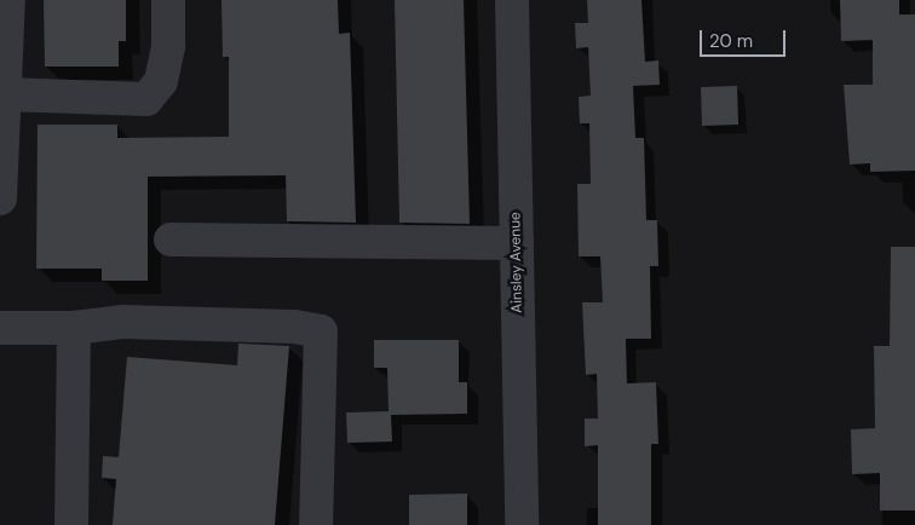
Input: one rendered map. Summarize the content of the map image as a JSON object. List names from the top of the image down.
{
  "streets": {
    "street": ["Ainsley Avenue"]
  },
  "scale_bar": "20 m"
}
